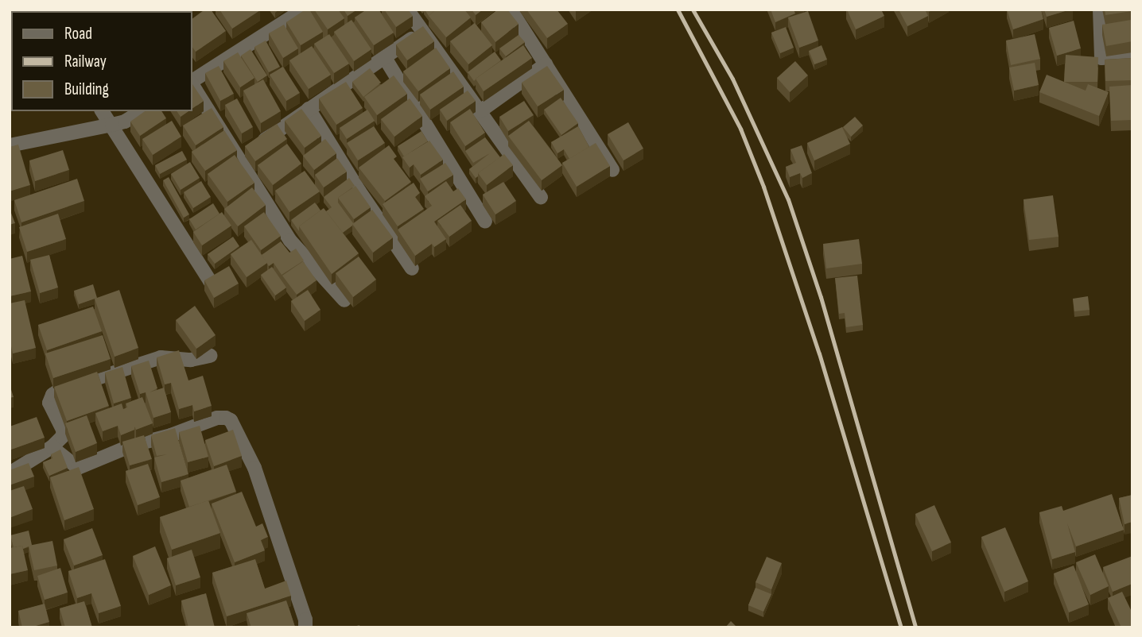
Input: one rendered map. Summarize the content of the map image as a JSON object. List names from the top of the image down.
{
  "legend": ["Road", "Railway", "Building"]
}
